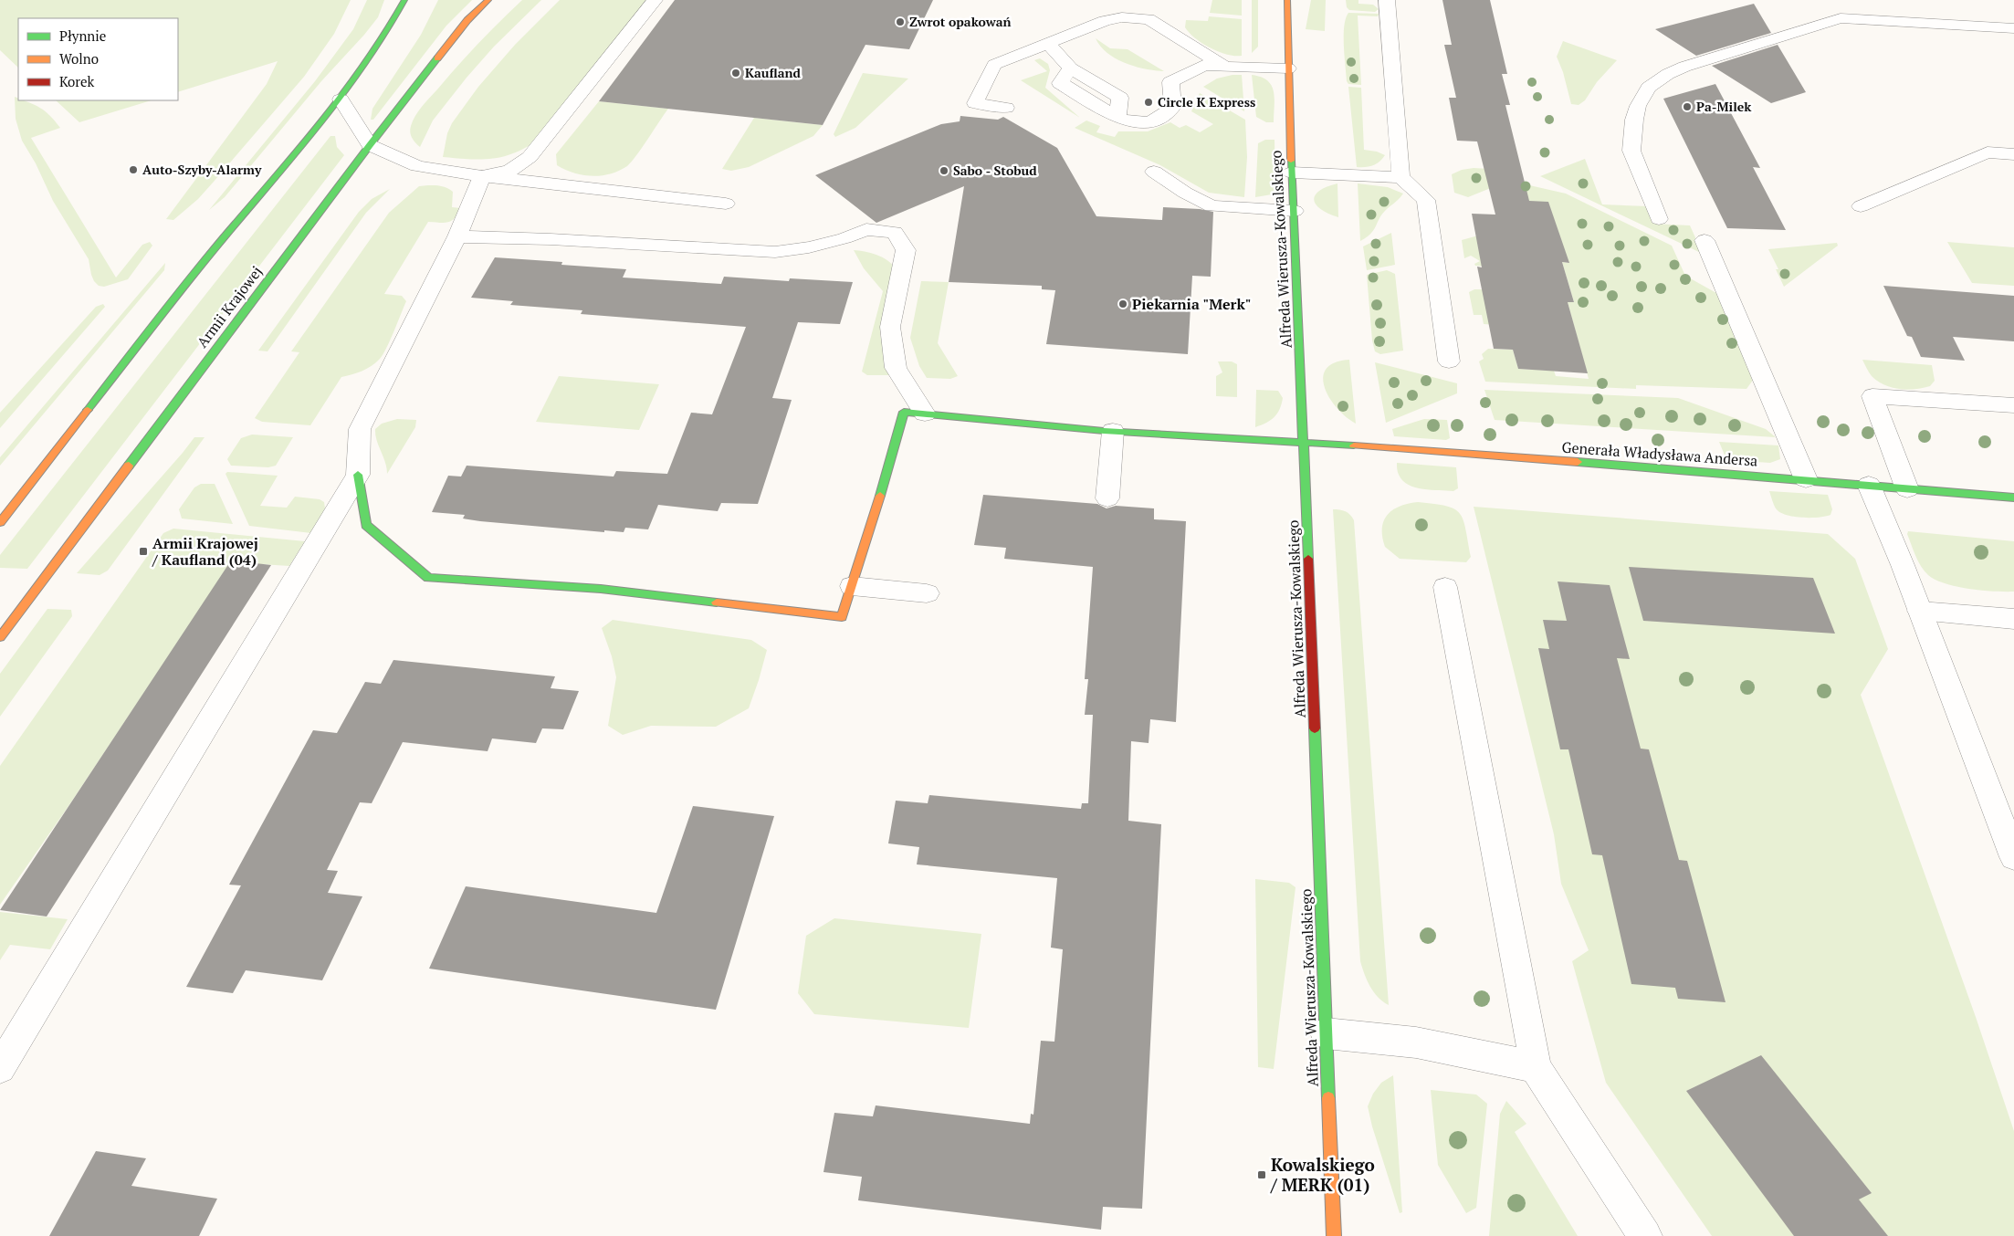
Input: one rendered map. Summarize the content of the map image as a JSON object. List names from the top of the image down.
{
  "streets": {
    "street": ["Alfreda Wierusza-Kowalskiego", "Armii Krajowej", "Generała Władysława Andersa"]
  },
  "crossings": [
    ["Alfreda Wierusza-Kowalskiego", "Generała Władysława Andersa"]
  ],
  "places": {
    "other": [
      "Zwrot opakowań",
      "Kaufland",
      "Circle K Express",
      "Pa-Milek",
      "Auto-Szyby-Alarmy",
      "Sabo - Stobud",
      "Piekarnia \"Merk\""
    ],
    "transit": ["Armii Krajowej / Kaufland (04)", "Kowalskiego / MERK (01)"]
  },
  "legend": ["Płynnie", "Wolno", "Korek"]
}
